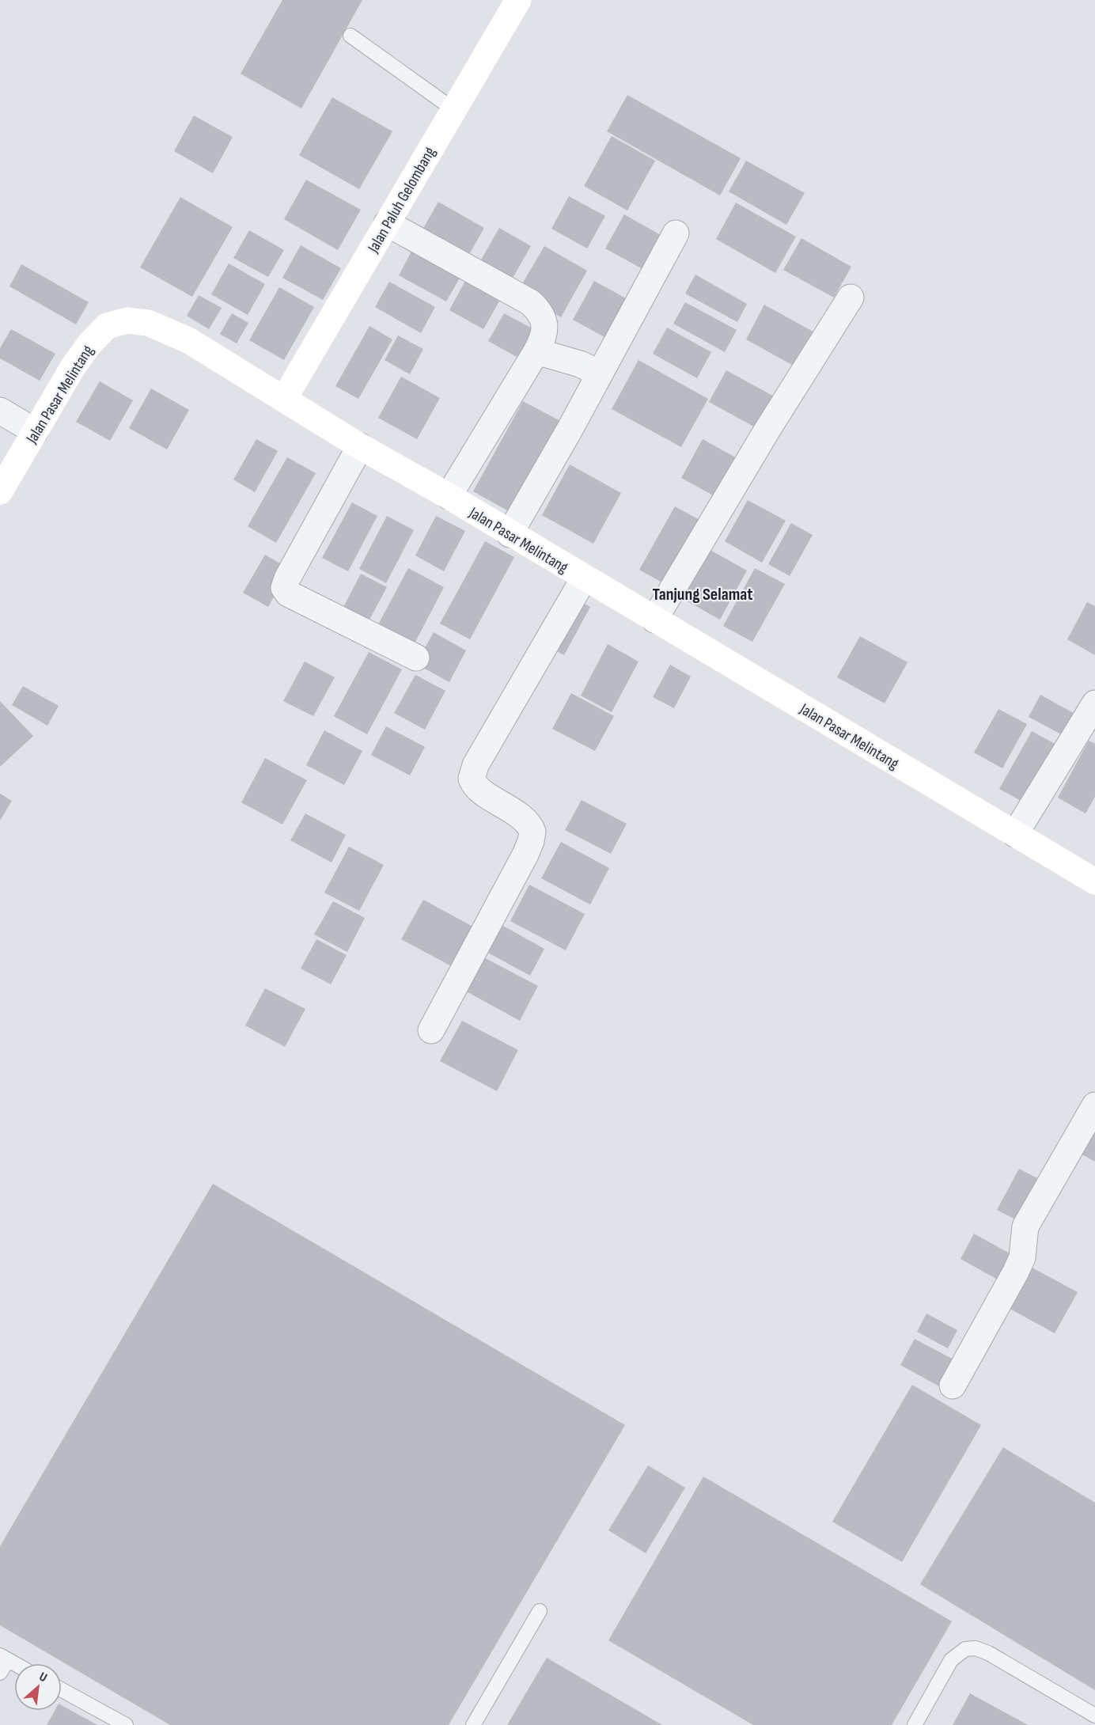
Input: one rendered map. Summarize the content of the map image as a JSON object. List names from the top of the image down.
{
  "streets": {
    "street": ["Jalan Paluh Gelombang", "Jalan Pasar Melintang"]
  },
  "crossings": [
    ["Jalan Paluh Gelombang", "Jalan Pasar Melintang"]
  ],
  "districts": ["Tanjung Selamat"],
  "north": "top right"
}
